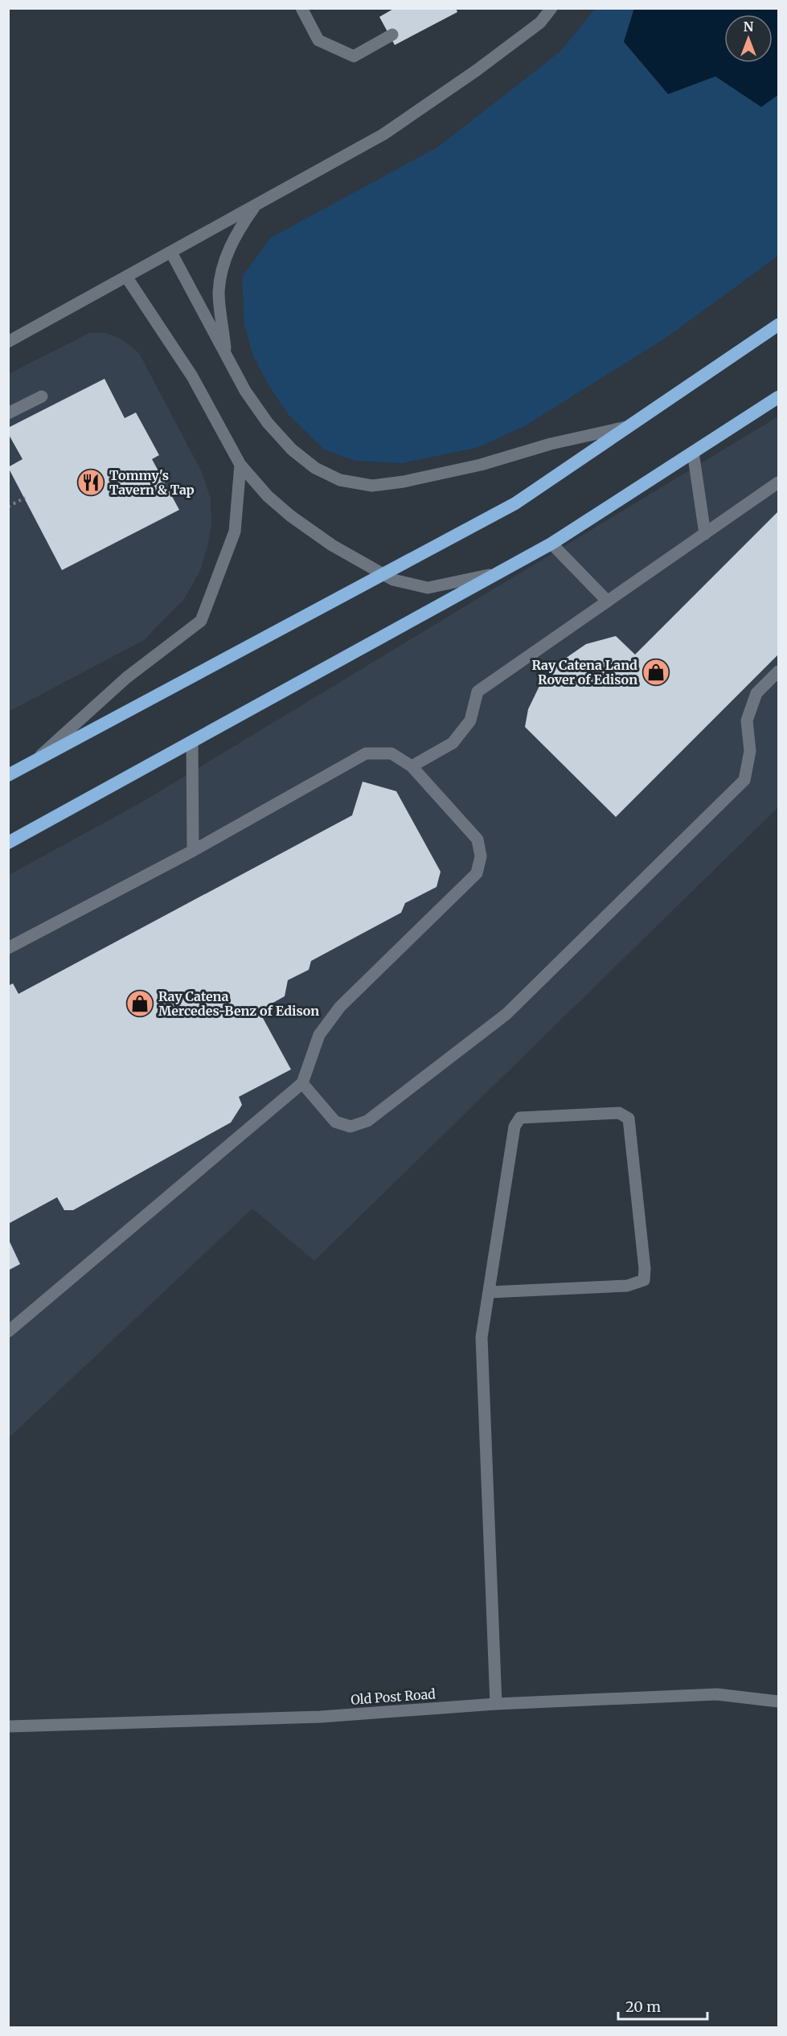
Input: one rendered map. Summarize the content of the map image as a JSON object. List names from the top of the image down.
{
  "streets": {
    "street": ["Old Post Road"]
  },
  "places": {
    "restaurant": ["Tommy's Tavern & Tap"],
    "shop": ["Ray Catena Land Rover of Edison", "Ray Catena Mercedes-Benz of Edison"]
  },
  "scale_bar": "20 m",
  "north": "top"
}
